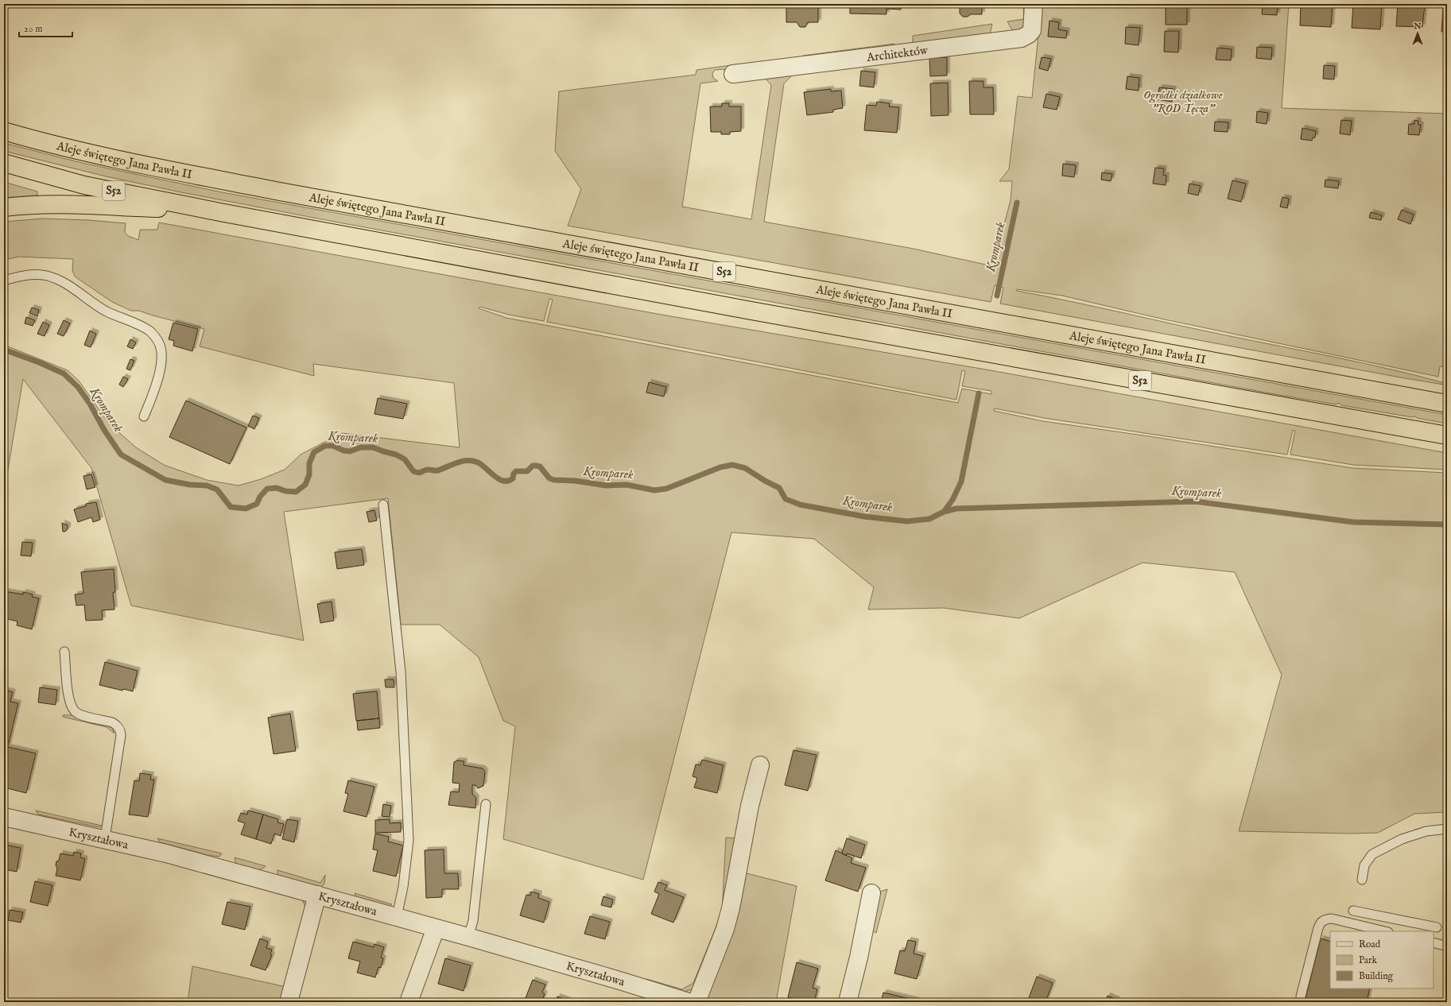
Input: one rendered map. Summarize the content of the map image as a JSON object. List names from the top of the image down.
{
  "streets": {
    "highway": ["Aleje świętego Jana Pawła II", "S52"],
    "street": ["Architektów", "Kryształowa"]
  },
  "water": ["Kromparek"],
  "parks": ["Ogródki działkowe \"ROD Tęcza\""],
  "legend": ["Road", "Park", "Building"],
  "scale_bar": "20 m",
  "north": "top"
}
